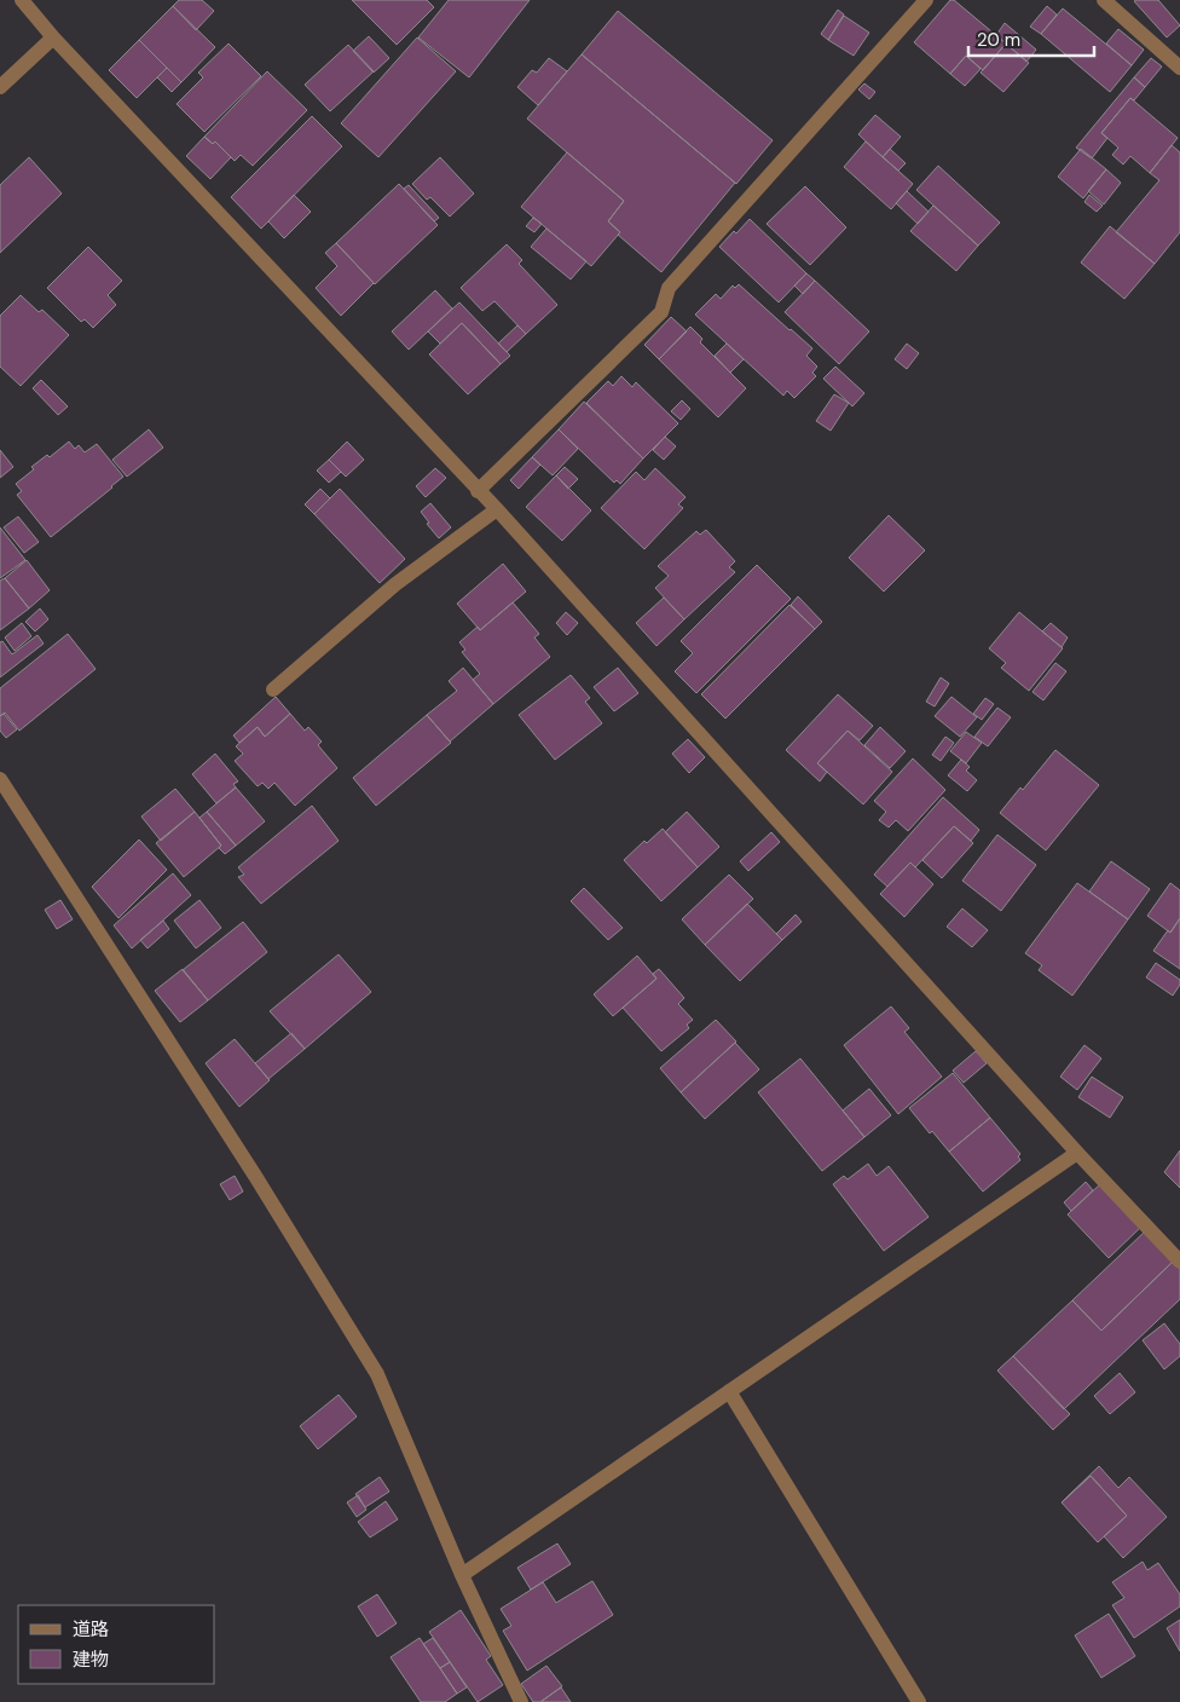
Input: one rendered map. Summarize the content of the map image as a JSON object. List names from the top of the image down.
{
  "legend": ["道路", "建物"],
  "scale_bar": "20 m"
}
